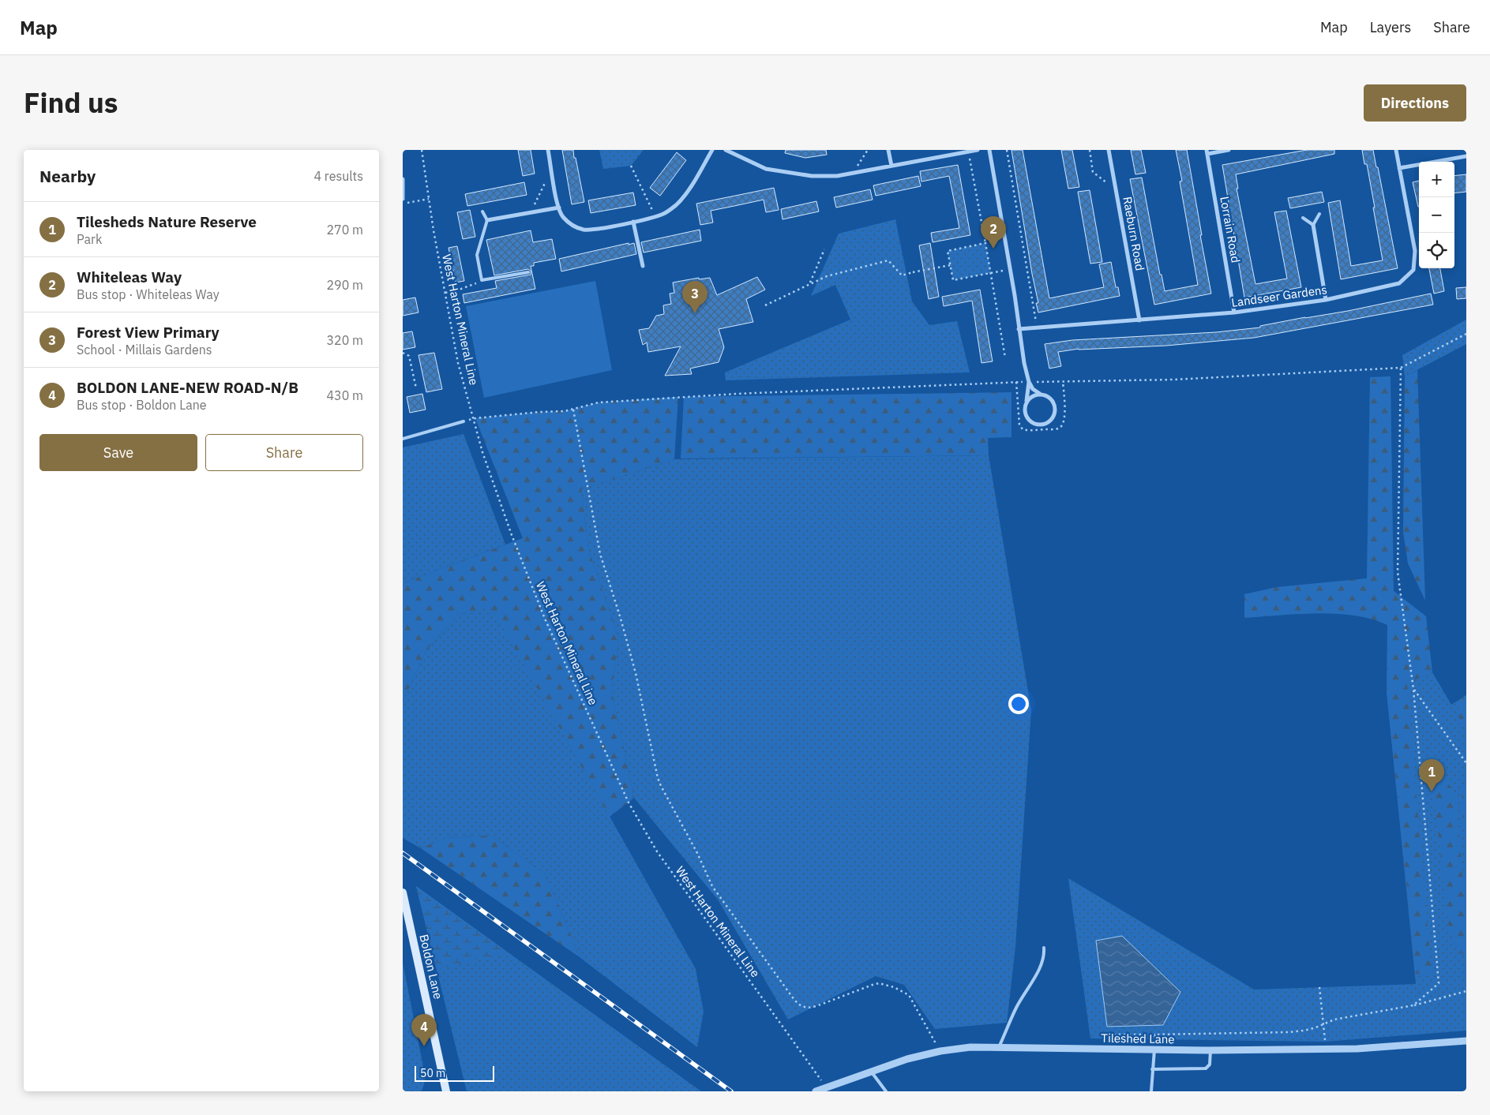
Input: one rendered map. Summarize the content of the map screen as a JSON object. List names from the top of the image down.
{
  "streets": {
    "main road": ["Boldon Lane"],
    "street": [
      "Lorrain Road",
      "Raeburn Road",
      "Landseer Gardens",
      "Tileshed Lane"
    ],
    "path": ["West Harton Mineral Line"]
  },
  "crossings": [
    ["Lorrain Road", "Landseer Gardens"],
    ["Raeburn Road", "Landseer Gardens"],
    ["West Harton Mineral Line", "Tileshed Lane"]
  ],
  "scale_bar": "50 m",
  "page": {
    "header": "Map",
    "nav": ["Map", "Layers", "Share"],
    "title": "Find us",
    "buttons": [
      "Directions",
      ["Save", "Share"]
    ],
    "heading": ["Nearby", "4 results"],
    "map_buttons": ["+", "−"],
    "list": [
      {
        "mark": "1",
        "name": "Tilesheds Nature Reserve",
        "note": "Park",
        "value": "270 m"
      },
      {
        "mark": "2",
        "name": "Whiteleas Way",
        "note": "Bus stop · Whiteleas Way",
        "value": "290 m"
      },
      {
        "mark": "3",
        "name": "Forest View Primary",
        "note": "School · Millais Gardens",
        "value": "320 m"
      },
      {
        "mark": "4",
        "name": "BOLDON LANE-NEW ROAD-N/B",
        "note": "Bus stop · Boldon Lane",
        "value": "430 m"
      }
    ],
    "pins": [
      "2",
      "3",
      "1",
      "4"
    ],
    "scale": "50 m"
  }
}
